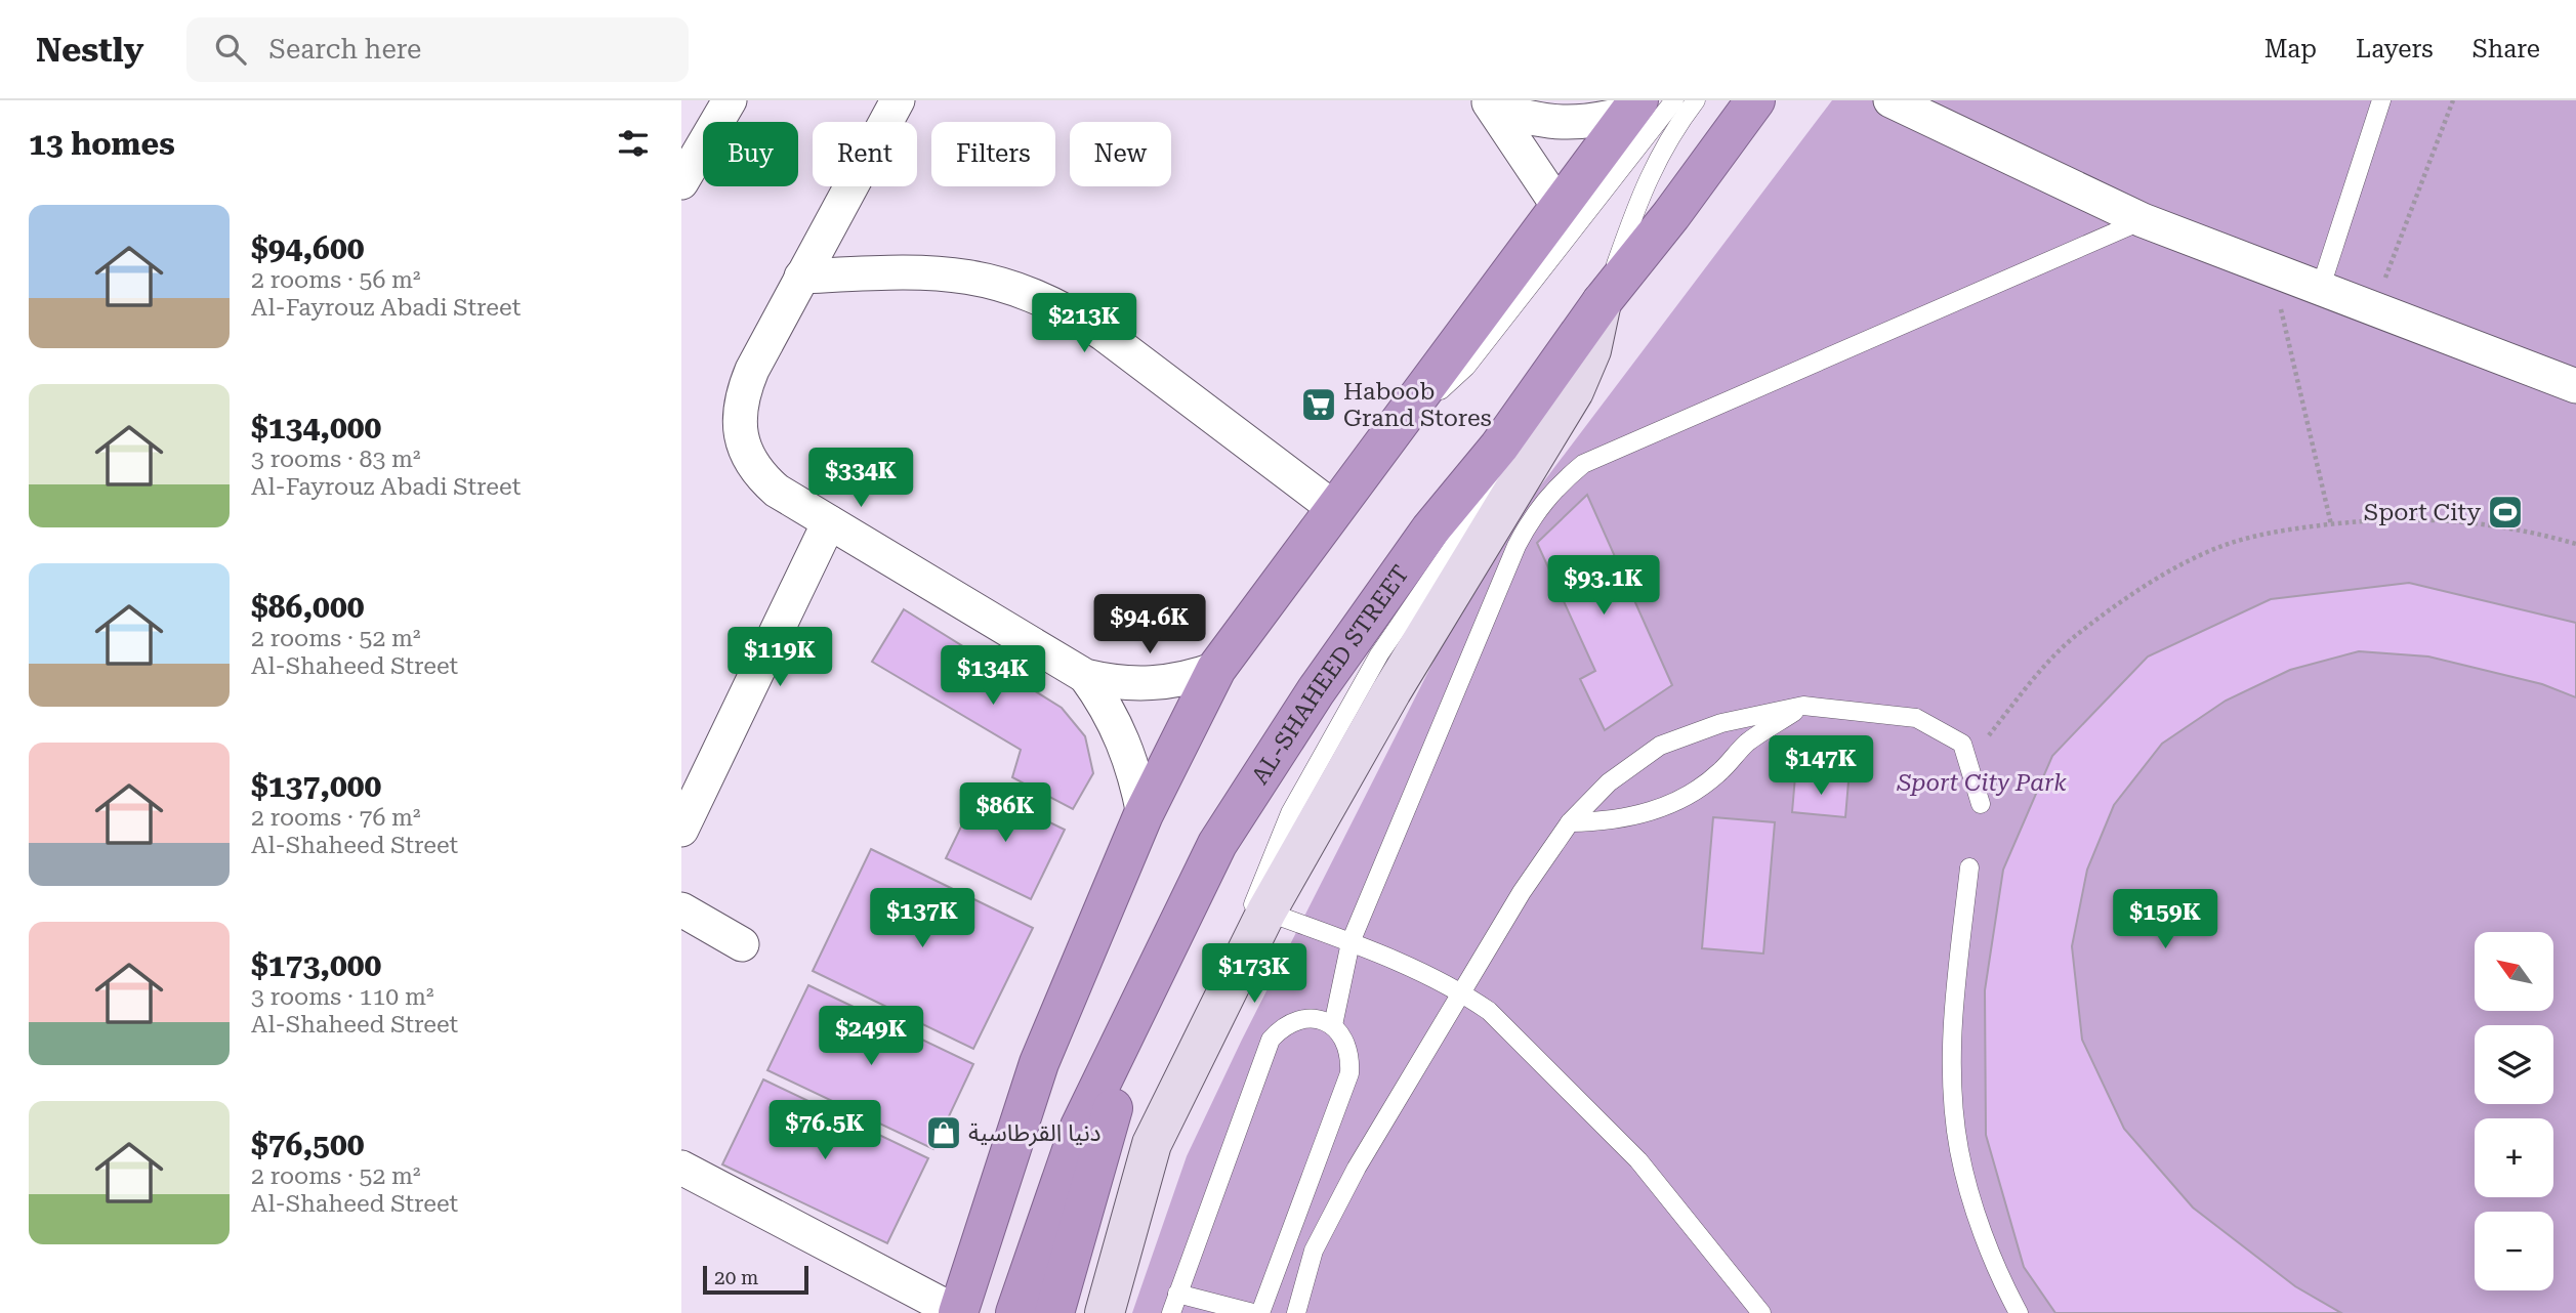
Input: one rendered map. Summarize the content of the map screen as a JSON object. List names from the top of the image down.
{
  "streets": {
    "highway": ["AL-SHAHEED STREET"]
  },
  "parks": ["Sport City Park"],
  "places": {
    "supermarket": ["Haboob Grand Stores"],
    "sports": ["Sport City"],
    "shop": ["دنيا القرطاسية"]
  },
  "scale_bar": "20 m",
  "north": "top left",
  "page": {
    "header": "Nestly",
    "search": "Search here",
    "nav": ["Map", "Layers", "Share"],
    "heading": "13 homes",
    "chip": [
      "Buy",
      "Rent",
      "Filters",
      "New"
    ],
    "list": [
      {
        "name": "$94,600",
        "note": "2 rooms · 56 m² · Al-Fayrouz Abadi Street"
      },
      {
        "name": "$134,000",
        "note": "3 rooms · 83 m² · Al-Fayrouz Abadi Street"
      },
      {
        "name": "$86,000",
        "note": "2 rooms · 52 m² · Al-Shaheed Street"
      },
      {
        "name": "$137,000",
        "note": "2 rooms · 76 m² · Al-Shaheed Street"
      },
      {
        "name": "$173,000",
        "note": "3 rooms · 110 m² · Al-Shaheed Street"
      },
      {
        "name": "$76,500",
        "note": "2 rooms · 52 m² · Al-Shaheed Street"
      }
    ],
    "price": [
      "$213K",
      "$334K",
      "$93.1K",
      "$94.6K",
      "$119K",
      "$134K",
      "$147K",
      "$86K",
      "$137K",
      "$159K",
      "$173K",
      "$249K",
      "$76.5K"
    ],
    "map_buttons": ["+", "−"],
    "scale": "20 m"
  }
}
